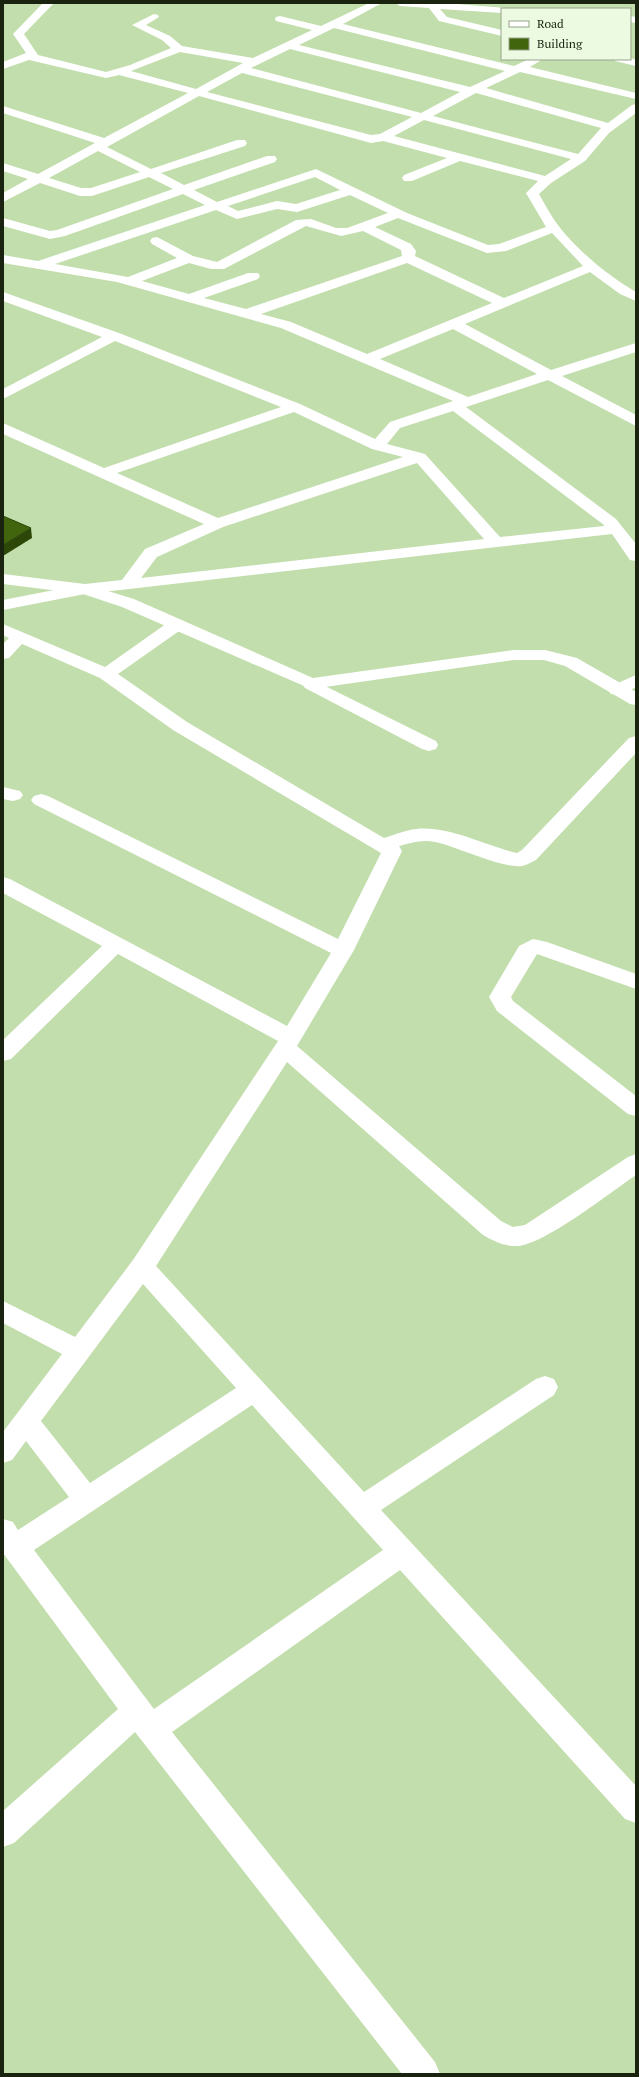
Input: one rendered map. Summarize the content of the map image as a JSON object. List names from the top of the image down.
{
  "legend": ["Road", "Building"]
}
